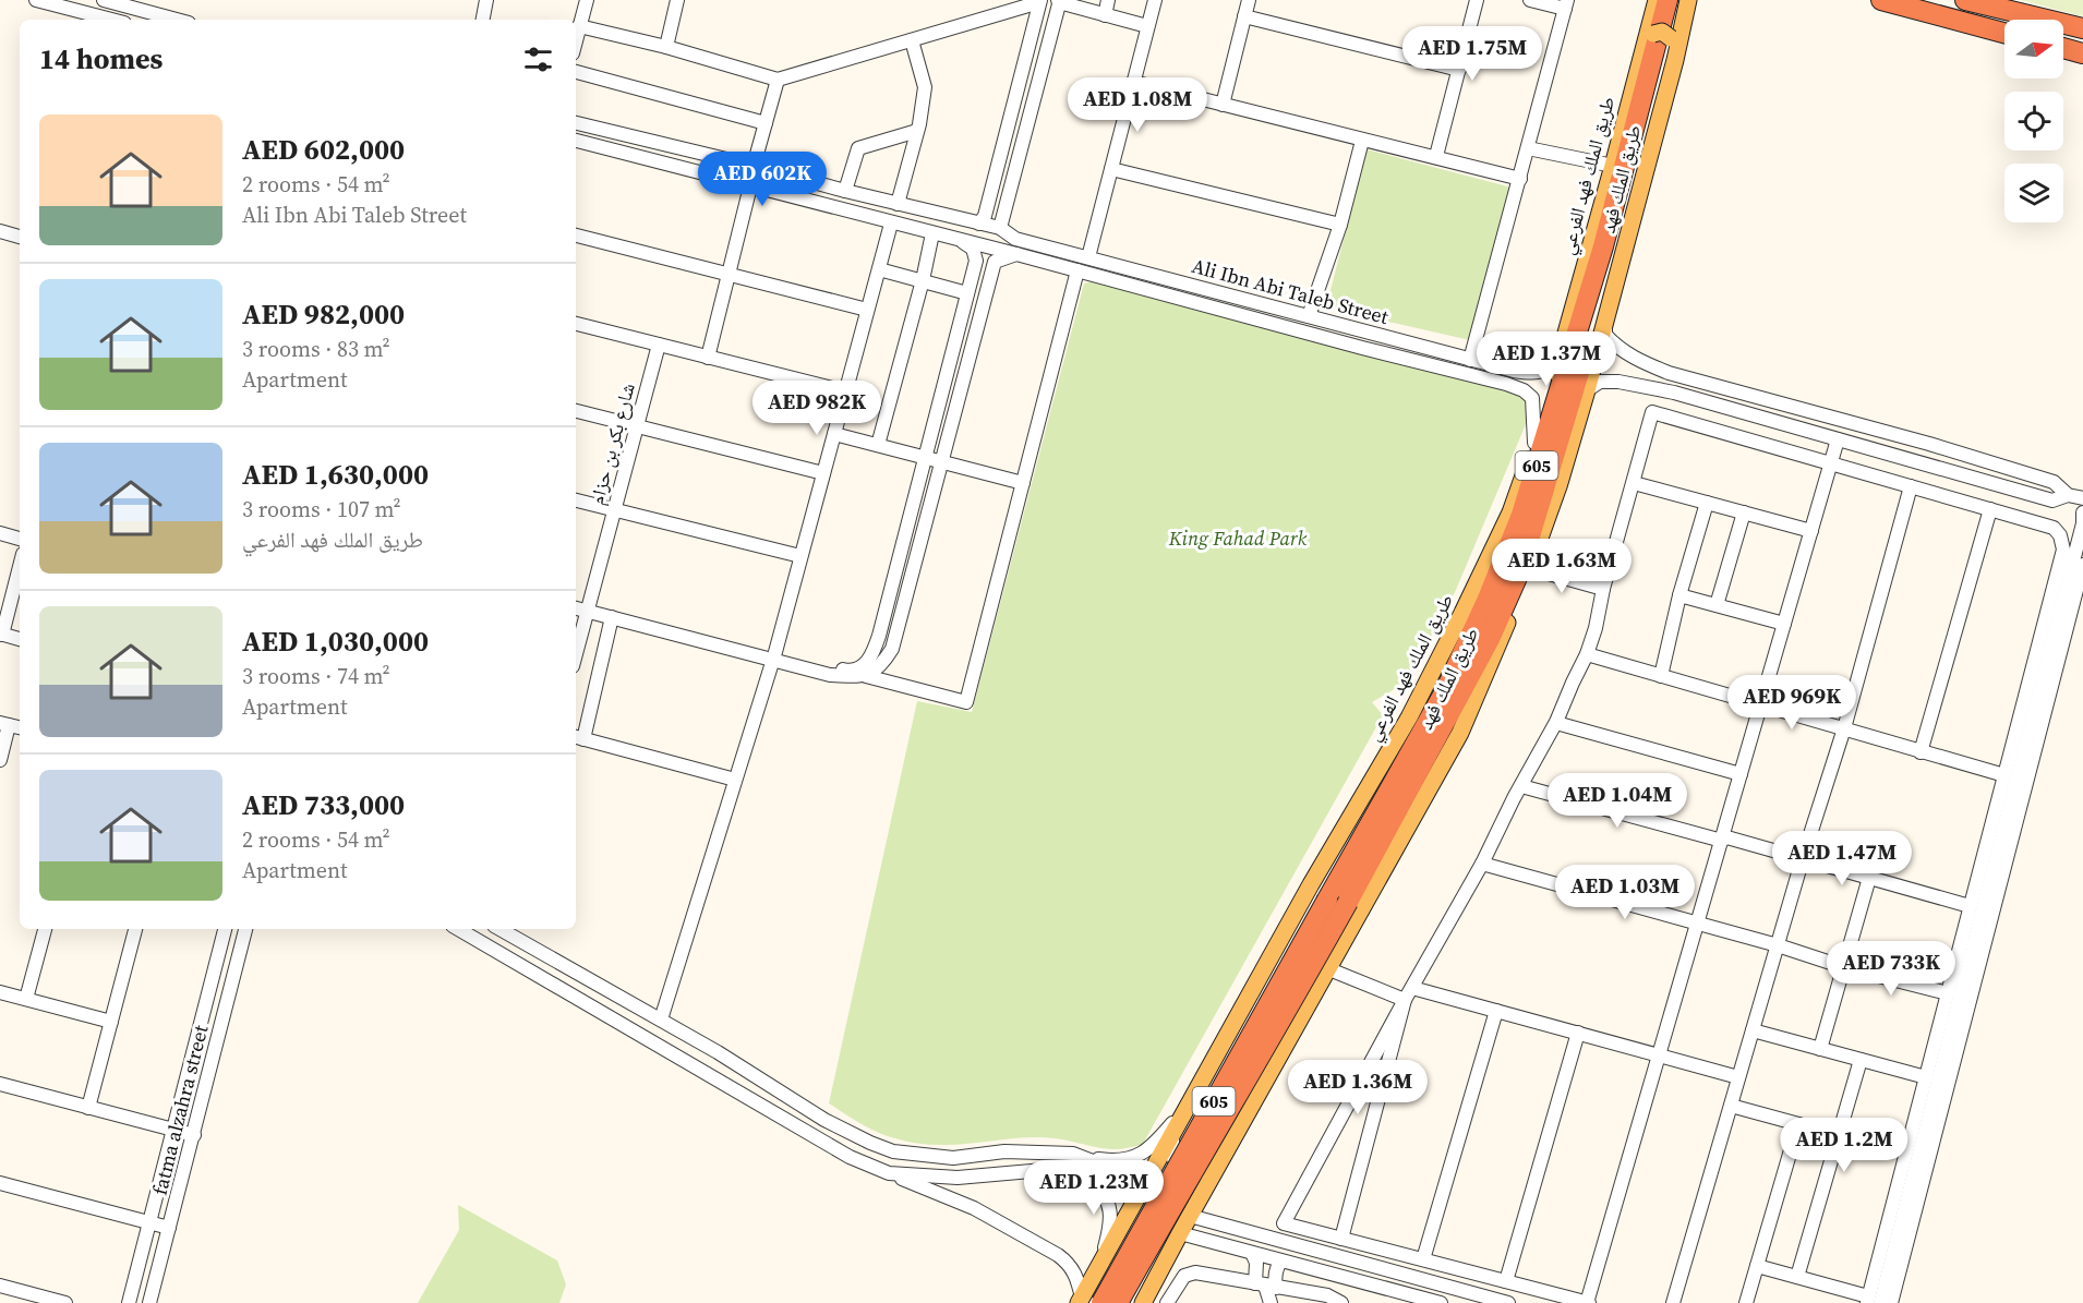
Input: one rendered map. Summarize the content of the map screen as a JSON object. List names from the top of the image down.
{
  "streets": {
    "highway": ["طريق الملك فهد", "605"],
    "main road": ["طريق الملك فهد الفرعي"],
    "street": ["Ali Ibn Abi Taleb Street", "شارع بكر بن حزام", "fatma alzahra street"]
  },
  "crossings": [
    ["طريق الملك فهد الفرعي", "Ali Ibn Abi Taleb Street"]
  ],
  "parks": ["King Fahad Park"],
  "north": "right",
  "page": {
    "heading": "14 homes",
    "price": [
      "AED 1.75M",
      "AED 1.08M",
      "AED 602K",
      "AED 1.37M",
      "AED 982K",
      "AED 1.63M",
      "AED 969K",
      "AED 1.04M",
      "AED 1.47M",
      "AED 1.03M",
      "AED 733K",
      "AED 1.36M",
      "AED 1.2M",
      "AED 1.23M"
    ],
    "list": [
      {
        "name": "AED 602,000",
        "note": "2 rooms · 54 m² · Ali Ibn Abi Taleb Street"
      },
      {
        "name": "AED 982,000",
        "note": "3 rooms · 83 m² · Apartment"
      },
      {
        "name": "AED 1,630,000",
        "note": "3 rooms · 107 m² · طريق الملك فهد الفرعي"
      },
      {
        "name": "AED 1,030,000",
        "note": "3 rooms · 74 m² · Apartment"
      },
      {
        "name": "AED 733,000",
        "note": "2 rooms · 54 m² · Apartment"
      }
    ]
  }
}
